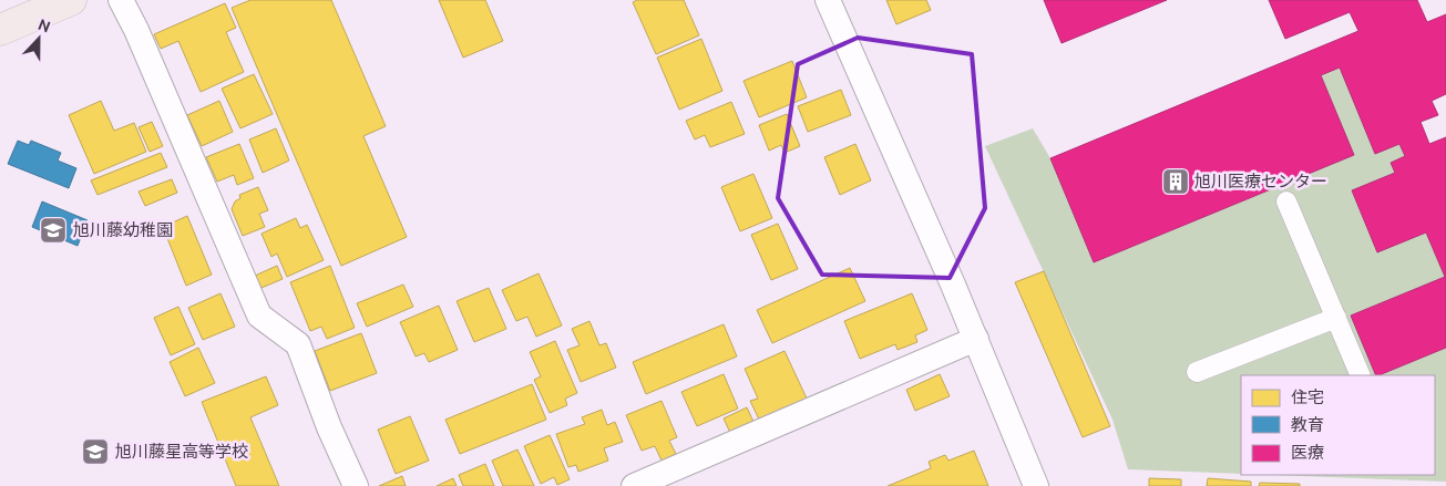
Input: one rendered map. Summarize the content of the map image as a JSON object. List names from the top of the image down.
{
  "places": {
    "building": ["旭川医療センター"],
    "school or university": ["旭川藤幼稚園", "旭川藤星高等学校"]
  },
  "legend": ["住宅", "教育", "医療"],
  "north": "top"
}
